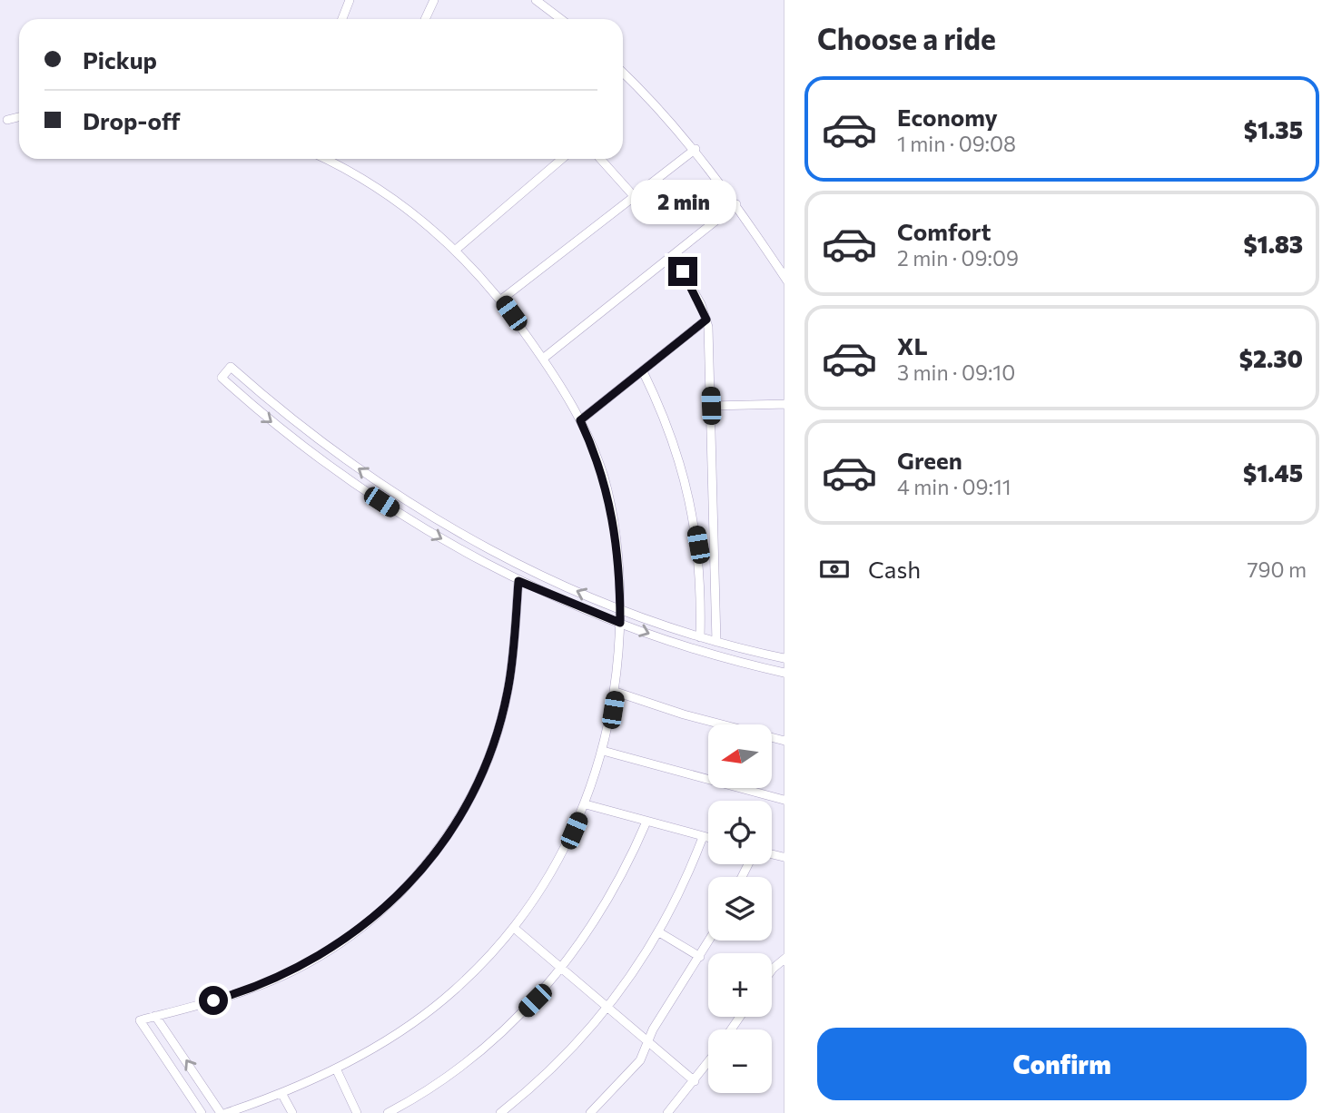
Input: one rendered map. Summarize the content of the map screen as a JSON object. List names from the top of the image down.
{
  "north": "left",
  "page": {
    "heading": "Choose a ride",
    "banner": ["Pickup", "Drop-off"],
    "list": [
      {
        "name": "Economy",
        "note": "1 min · 09:08",
        "value": "$1.35"
      },
      {
        "name": "Comfort",
        "note": "2 min · 09:09",
        "value": "$1.83"
      },
      {
        "name": "XL",
        "note": "3 min · 09:10",
        "value": "$2.30"
      },
      {
        "name": "Green",
        "note": "4 min · 09:11",
        "value": "$1.45"
      }
    ],
    "bubble": "2 min",
    "pay": ["Cash", "790 m"],
    "map_buttons": ["+", "−"],
    "buttons": "Confirm"
  }
}
